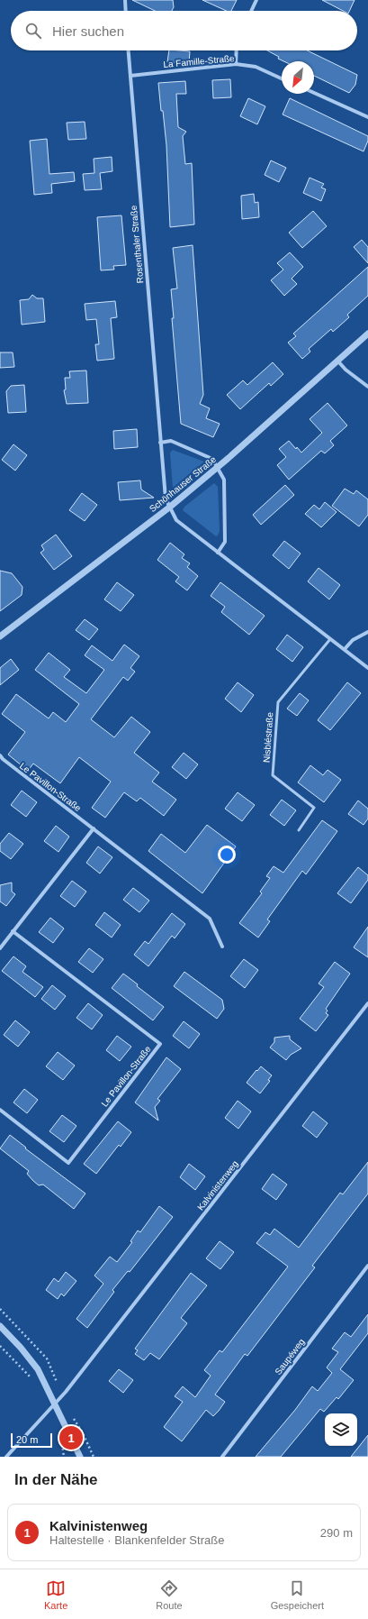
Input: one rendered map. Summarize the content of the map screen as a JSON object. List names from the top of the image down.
{
  "streets": {
    "street": [
      "La Famille-Straße",
      "Rosenthaler Straße",
      "Schönhauser Straße",
      "Le Pavillon-Straße",
      "Kalvinistenweg",
      "Saupéweg"
    ],
    "lane": ["Nisbléstraße"]
  },
  "crossings": [
    ["La Famille-Straße", "Rosenthaler Straße"],
    ["Rosenthaler Straße", "Schönhauser Straße"]
  ],
  "scale_bar": "20 m",
  "north": "bottom left",
  "page": {
    "search": "Hier suchen",
    "pins": "1",
    "scale": "20 m",
    "heading": "In der Nähe",
    "list": [
      {
        "mark": "1",
        "name": "Kalvinistenweg",
        "note": "Haltestelle · Blankenfelder Straße",
        "value": "290 m"
      }
    ],
    "nav": ["Karte", "Route", "Gespeichert"]
  }
}
